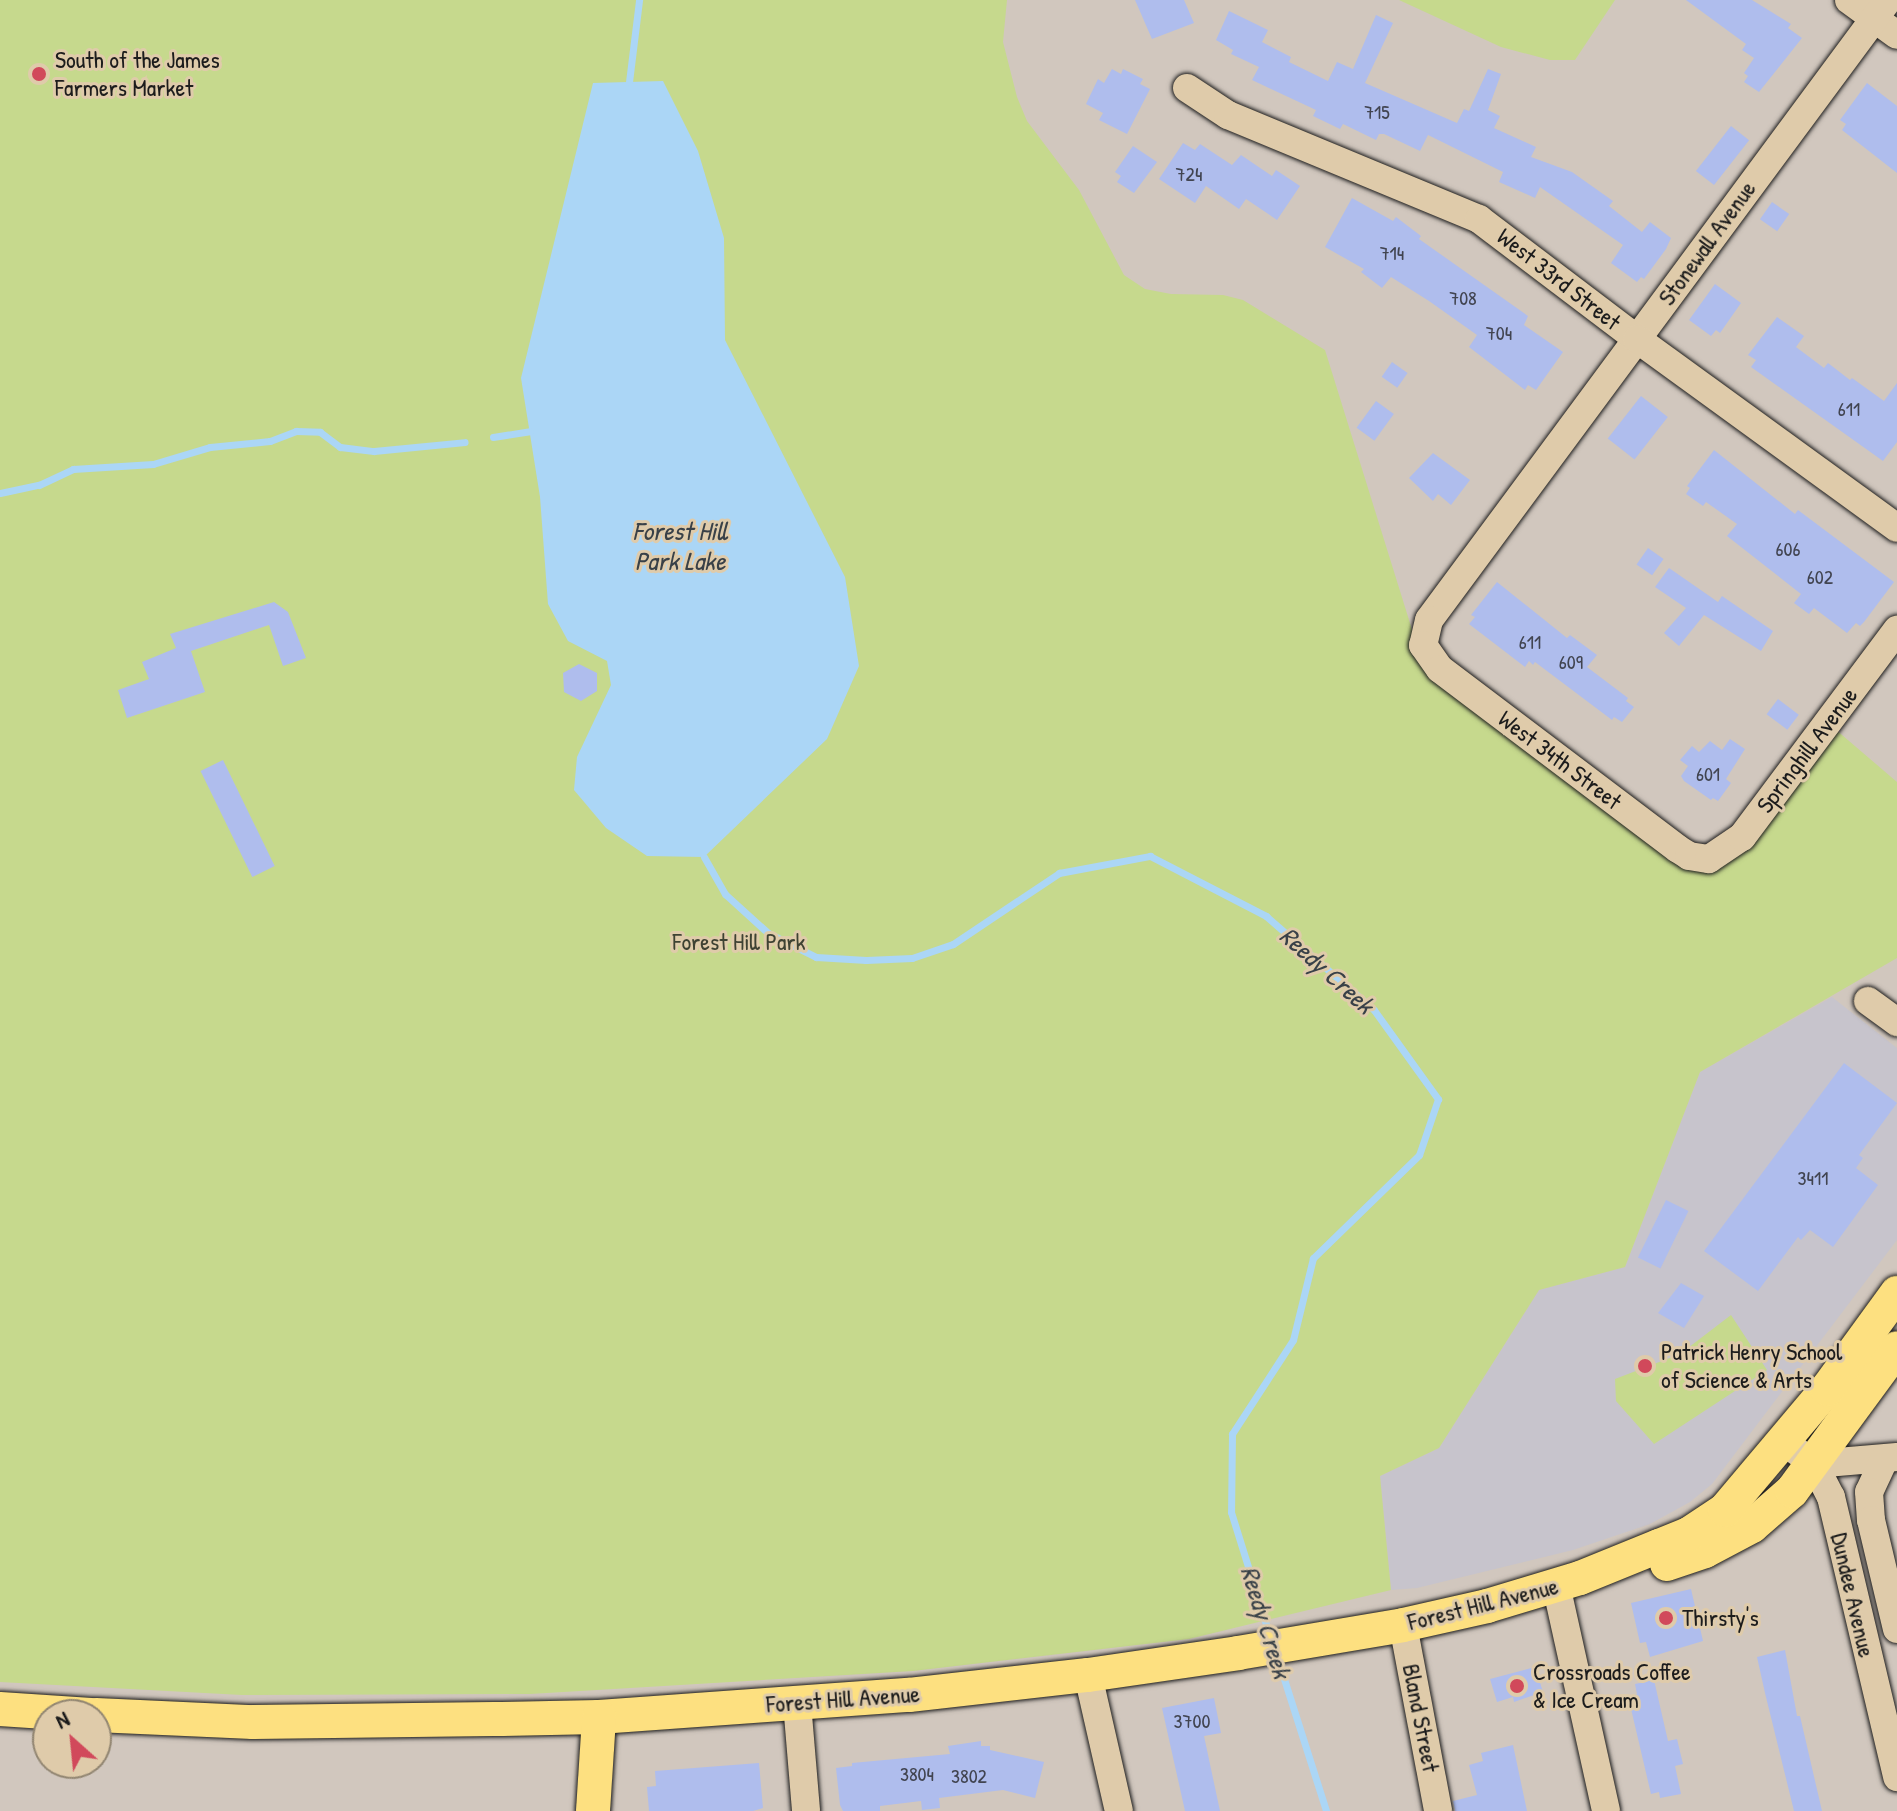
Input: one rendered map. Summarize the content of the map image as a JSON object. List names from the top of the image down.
{
  "streets": {
    "main road": ["Forest Hill Avenue"],
    "street": [
      "Stonewall Avenue",
      "West 33rd Street",
      "Springhill Avenue",
      "West 34th Street",
      "Dundee Avenue",
      "Bland Street"
    ]
  },
  "crossings": [
    ["Stonewall Avenue", "West 33rd Street"],
    ["Stonewall Avenue", "West 34th Street"],
    ["Springhill Avenue", "West 34th Street"],
    ["Dundee Avenue", "Forest Hill Avenue"],
    ["Forest Hill Avenue", "Bland Street"]
  ],
  "water": ["Forest Hill Park Lake", "Reedy Creek"],
  "parks": ["Forest Hill Park"],
  "places": [
    "South of the James Farmers Market",
    "Patrick Henry School of Science & Arts",
    "Thirsty's",
    "Crossroads Coffee & Ice Cream"
  ],
  "house_numbers": [
    "715",
    "724",
    "714",
    "708",
    "704",
    "611",
    "606",
    "602",
    "611",
    "609",
    "601",
    "3411",
    "3700",
    "3804",
    "3802"
  ],
  "north": "top left"
}
